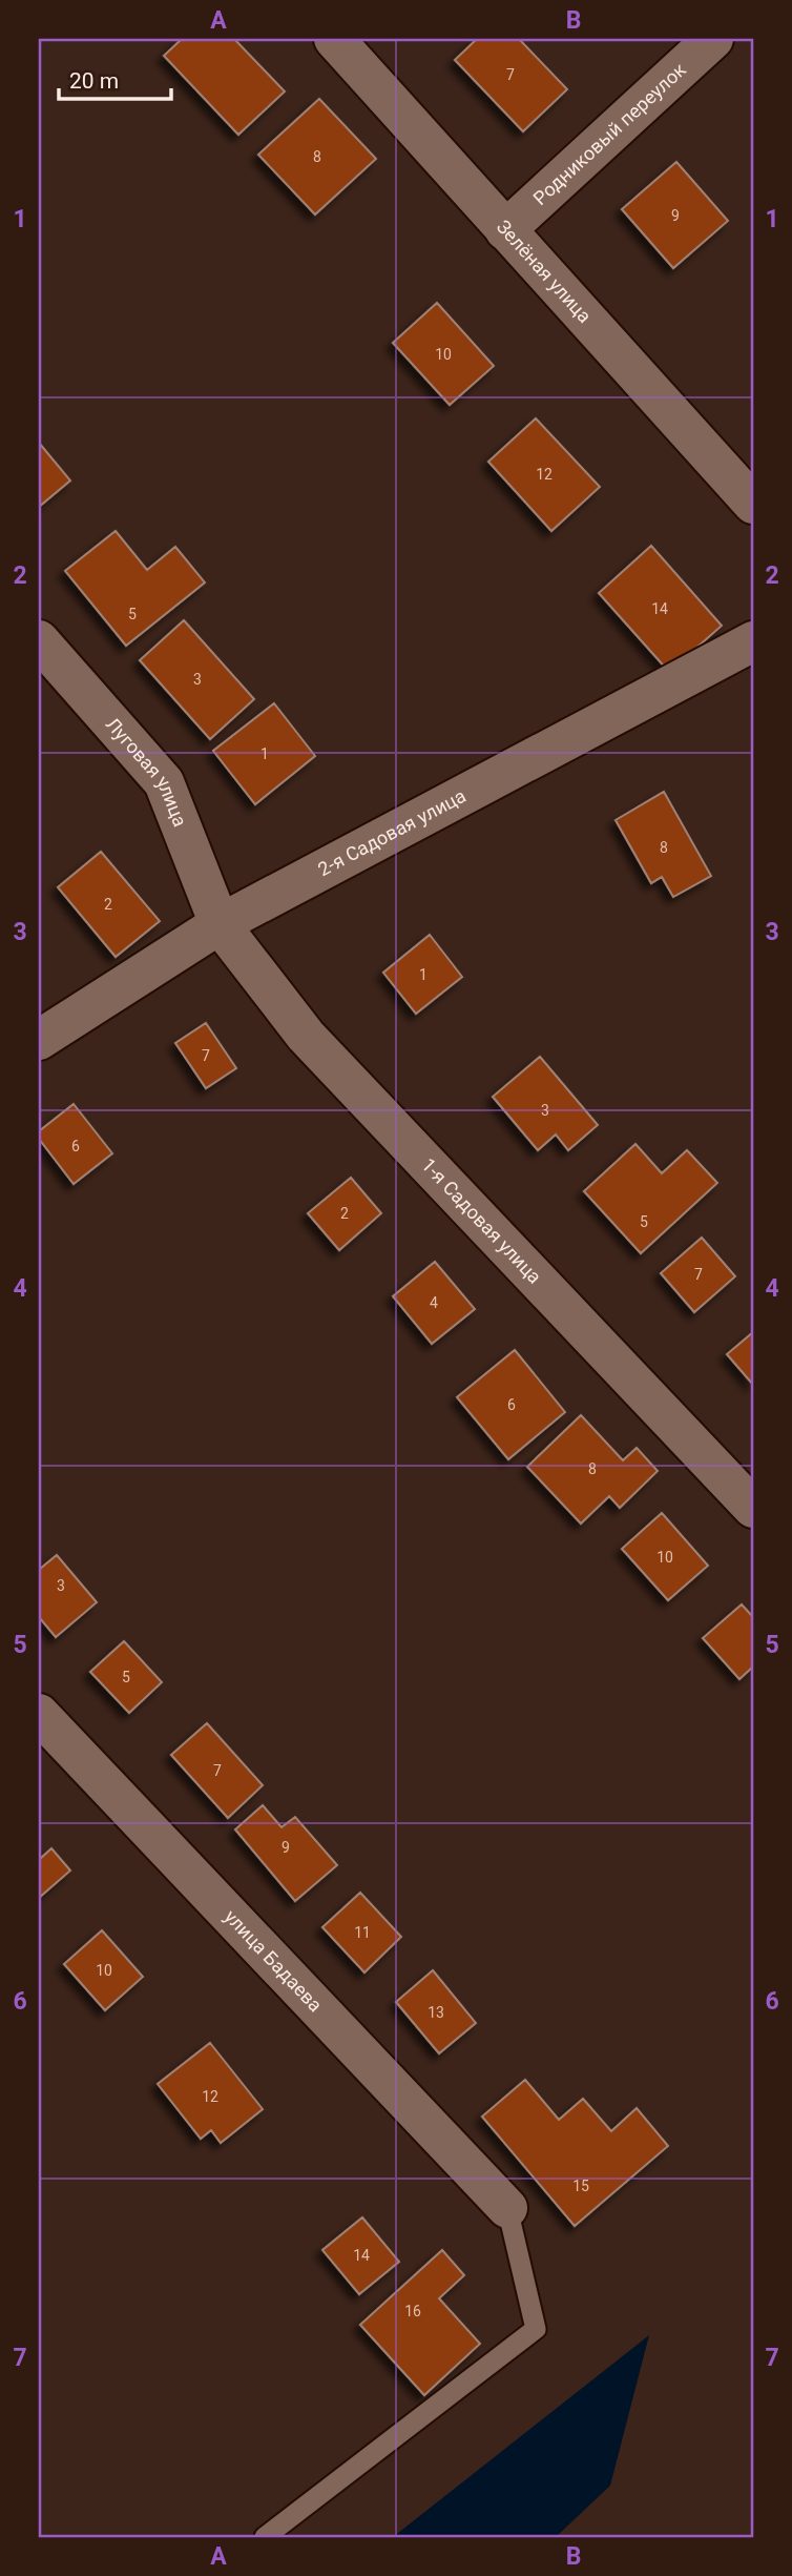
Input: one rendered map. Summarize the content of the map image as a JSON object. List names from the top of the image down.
{
  "streets": {
    "street": [
      "Родниковый переулок",
      "Зелёная улица",
      "Луговая улица",
      "2-я Садовая улица",
      "1-я Садовая улица",
      "улица Бадаева"
    ]
  },
  "crossings": [
    ["Родниковый переулок", "Зелёная улица"],
    ["Луговая улица", "2-я Садовая улица"],
    ["Луговая улица", "1-я Садовая улица"],
    ["2-я Садовая улица", "1-я Садовая улица"]
  ],
  "house_numbers": [
    "7",
    "8",
    "9",
    "10",
    "12",
    "14",
    "5",
    "3",
    "1",
    "8",
    "2",
    "1",
    "7",
    "3",
    "6",
    "2",
    "5",
    "7",
    "4",
    "6",
    "8",
    "10",
    "3",
    "5",
    "7",
    "9",
    "11",
    "10",
    "13",
    "12",
    "15",
    "14",
    "16"
  ],
  "scale_bar": "20 m",
  "grid": {
    "columns": ["A", "B"],
    "rows": [
      "1",
      "2",
      "3",
      "4",
      "5",
      "6",
      "7"
    ]
  }
}
